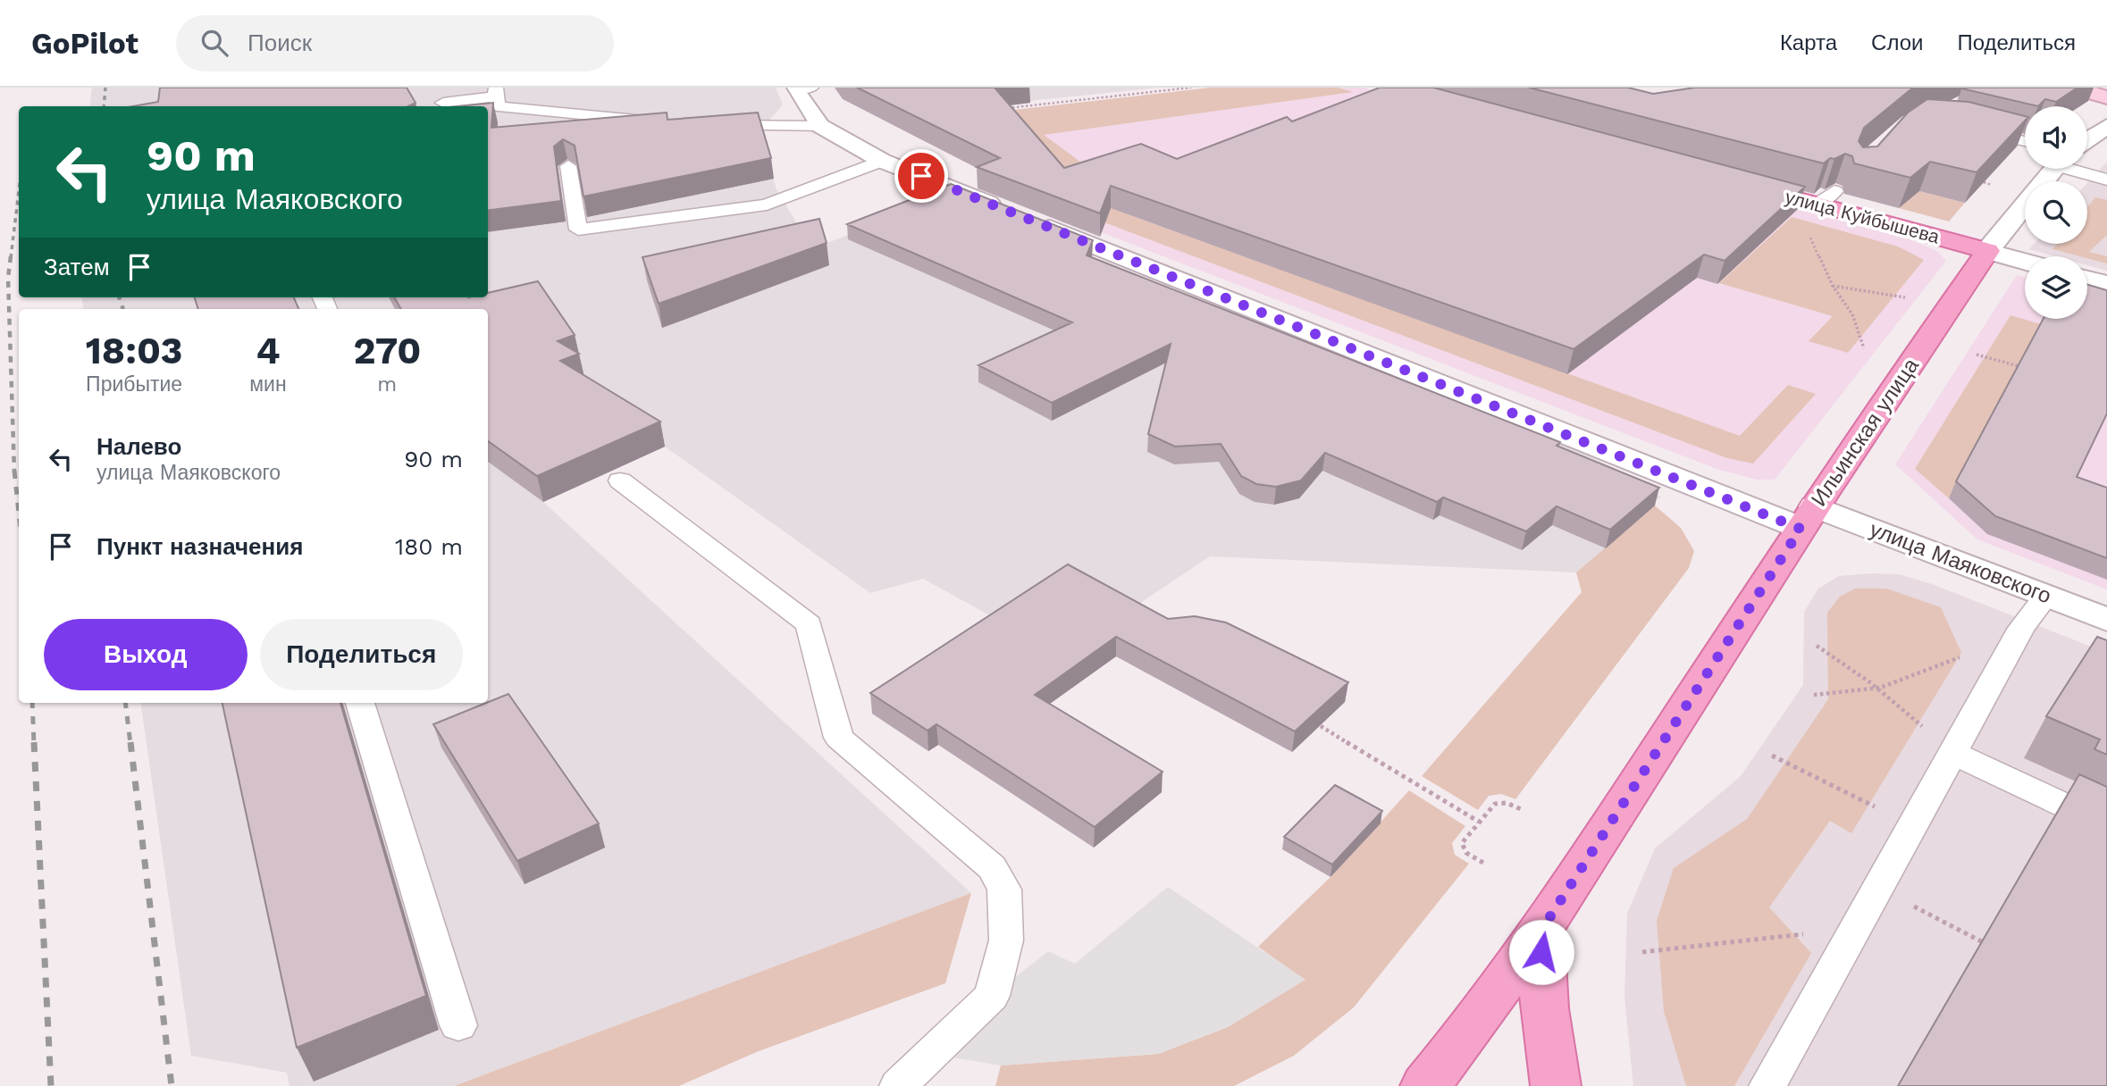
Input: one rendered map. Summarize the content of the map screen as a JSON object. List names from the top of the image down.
{
  "streets": {
    "main road": ["улица Куйбышева", "Ильинская улица"],
    "street": ["улица Маяковского"]
  },
  "crossings": [
    ["улица Куйбышева", "Ильинская улица"],
    ["Ильинская улица", "улица Маяковского"]
  ],
  "page": {
    "header": "GoPilot",
    "search": "Поиск",
    "nav": ["Карта", "Слои", "Поделиться"],
    "turn": ["90 m", "улица Маяковского"],
    "then": "Затем",
    "eta": [
      "18:03",
      "Прибытие",
      "4",
      "мин",
      "270",
      "m"
    ],
    "list": [
      {
        "name": "Налево",
        "note": "улица Маяковского",
        "value": "90 m"
      },
      {
        "name": "Пункт назначения",
        "value": "180 m"
      }
    ],
    "buttons": ["Выход", "Поделиться"]
  }
}
